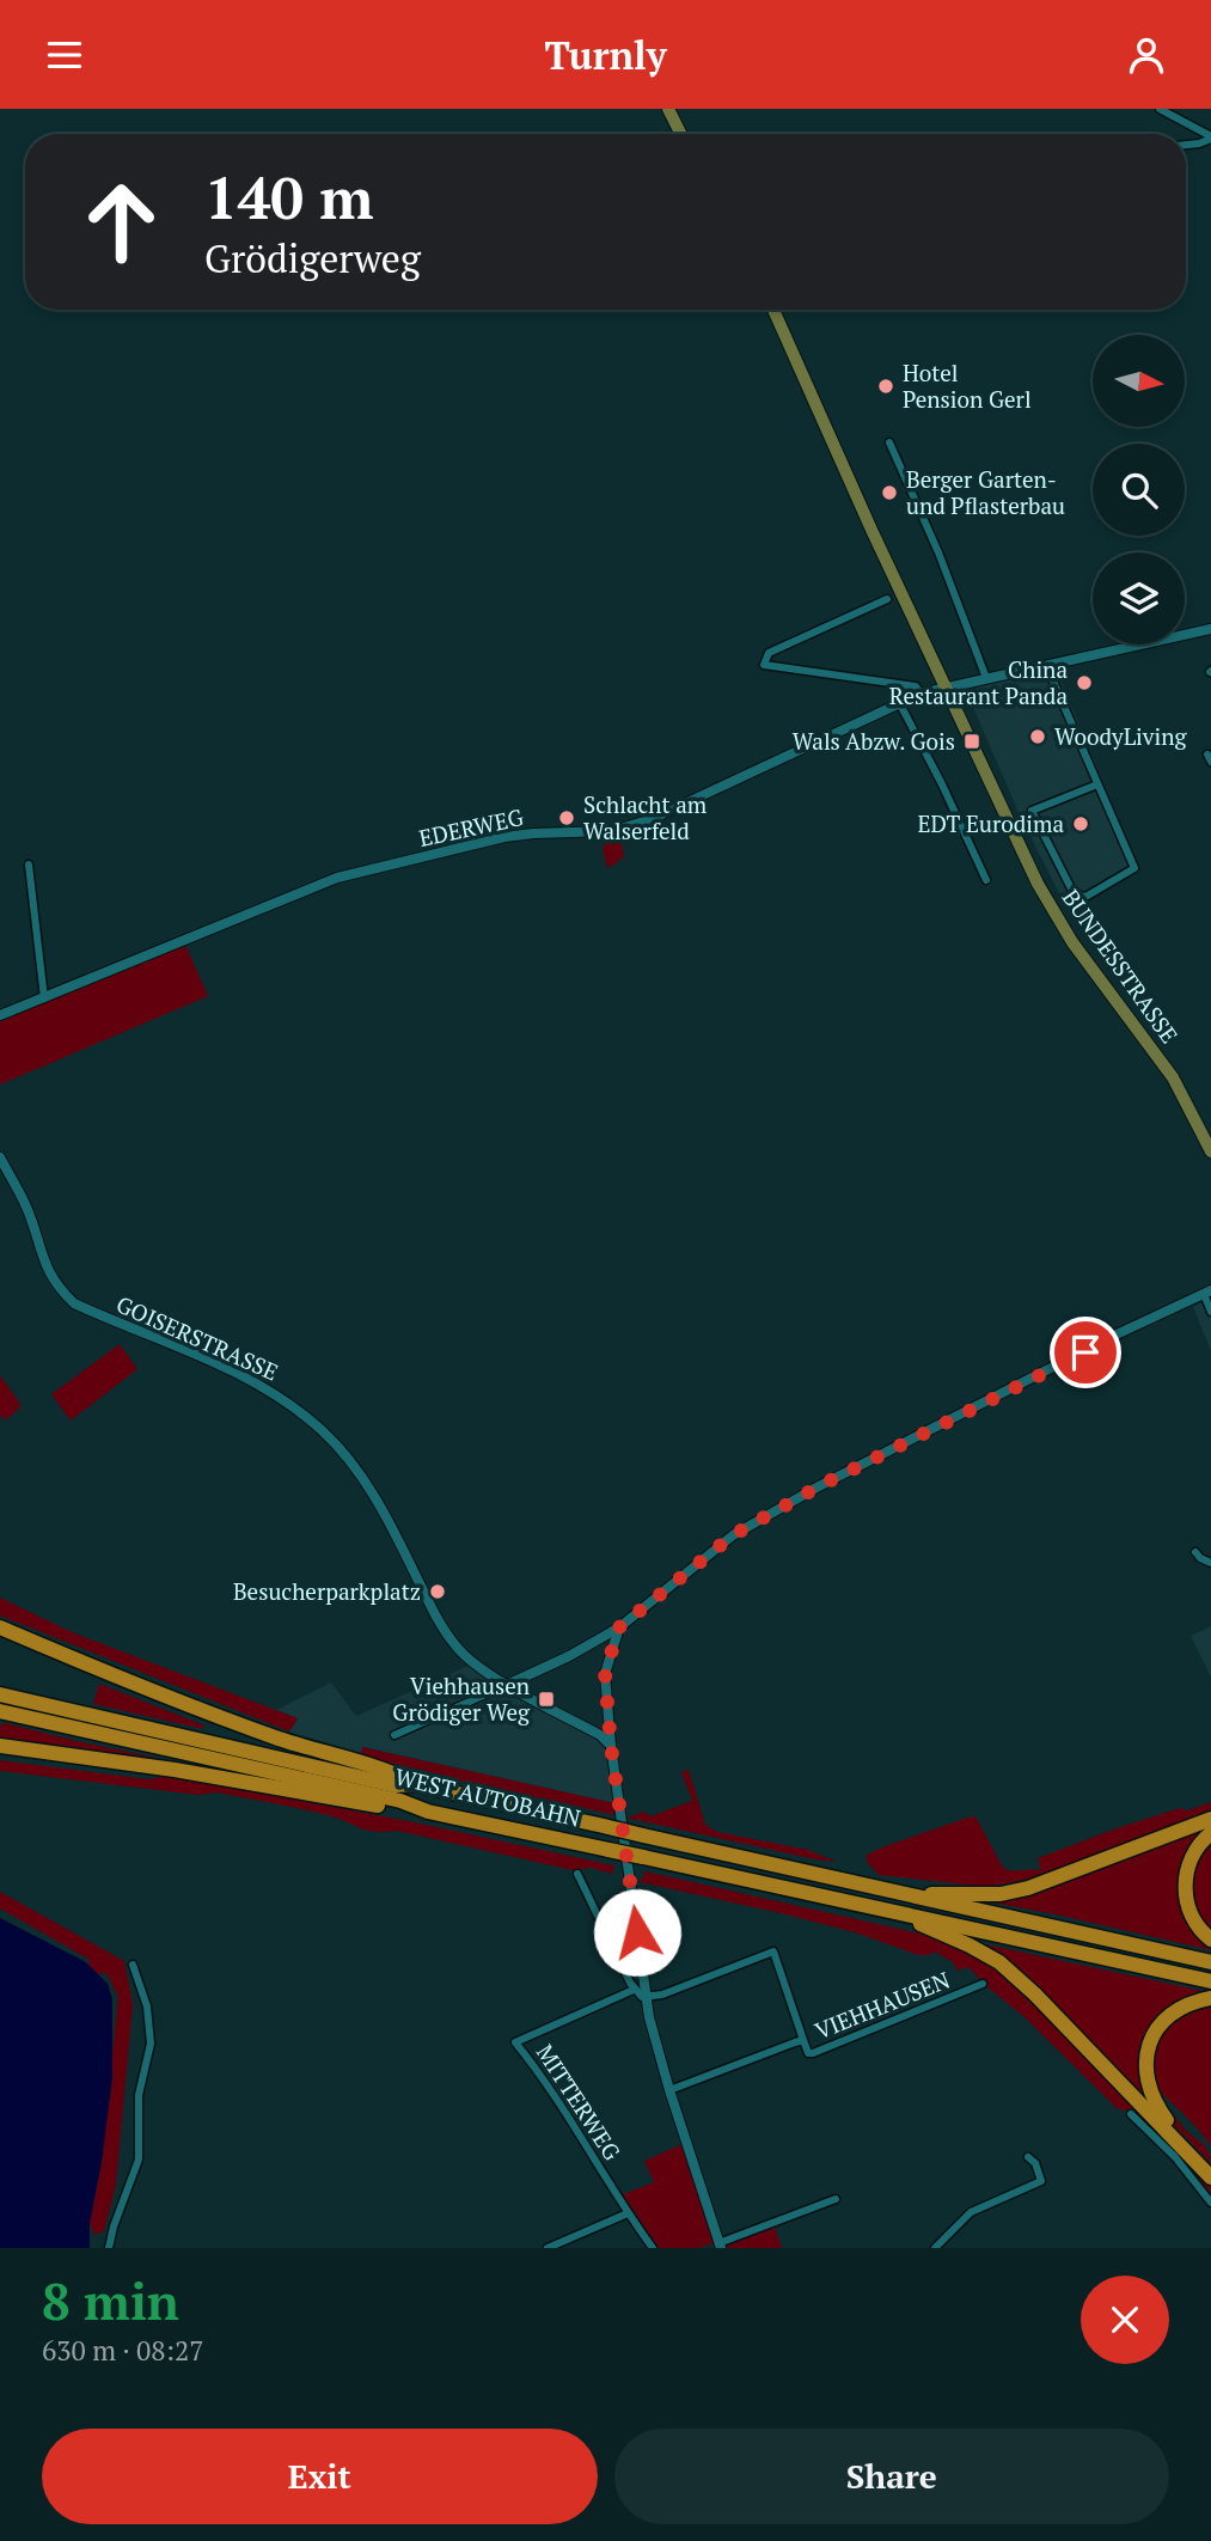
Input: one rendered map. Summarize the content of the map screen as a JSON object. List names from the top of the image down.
{
  "streets": {
    "highway": ["WEST AUTOBAHN"],
    "main road": ["BUNDESSTRASSE"],
    "street": [
      "EDERWEG",
      "GOISERSTRASSE",
      "VIEHHAUSEN",
      "MITTERWEG"
    ]
  },
  "crossings": [
    ["EDERWEG", "BUNDESSTRASSE"]
  ],
  "places": {
    "other": [
      "Hotel Pension Gerl",
      "Berger Garten- und Pflasterbau",
      "China Restaurant Panda",
      "WoodyLiving",
      "Schlacht am Walserfeld",
      "EDT Eurodima",
      "Besucherparkplatz"
    ],
    "transit": ["Wals Abzw. Gois", "Viehhausen Grödiger Weg"]
  },
  "north": "right",
  "page": {
    "header": "Turnly",
    "turn": ["140 m", "Grödigerweg"],
    "heading": ["8 min", "630 m · 08:27"],
    "buttons": ["Exit", "Share"]
  }
}
